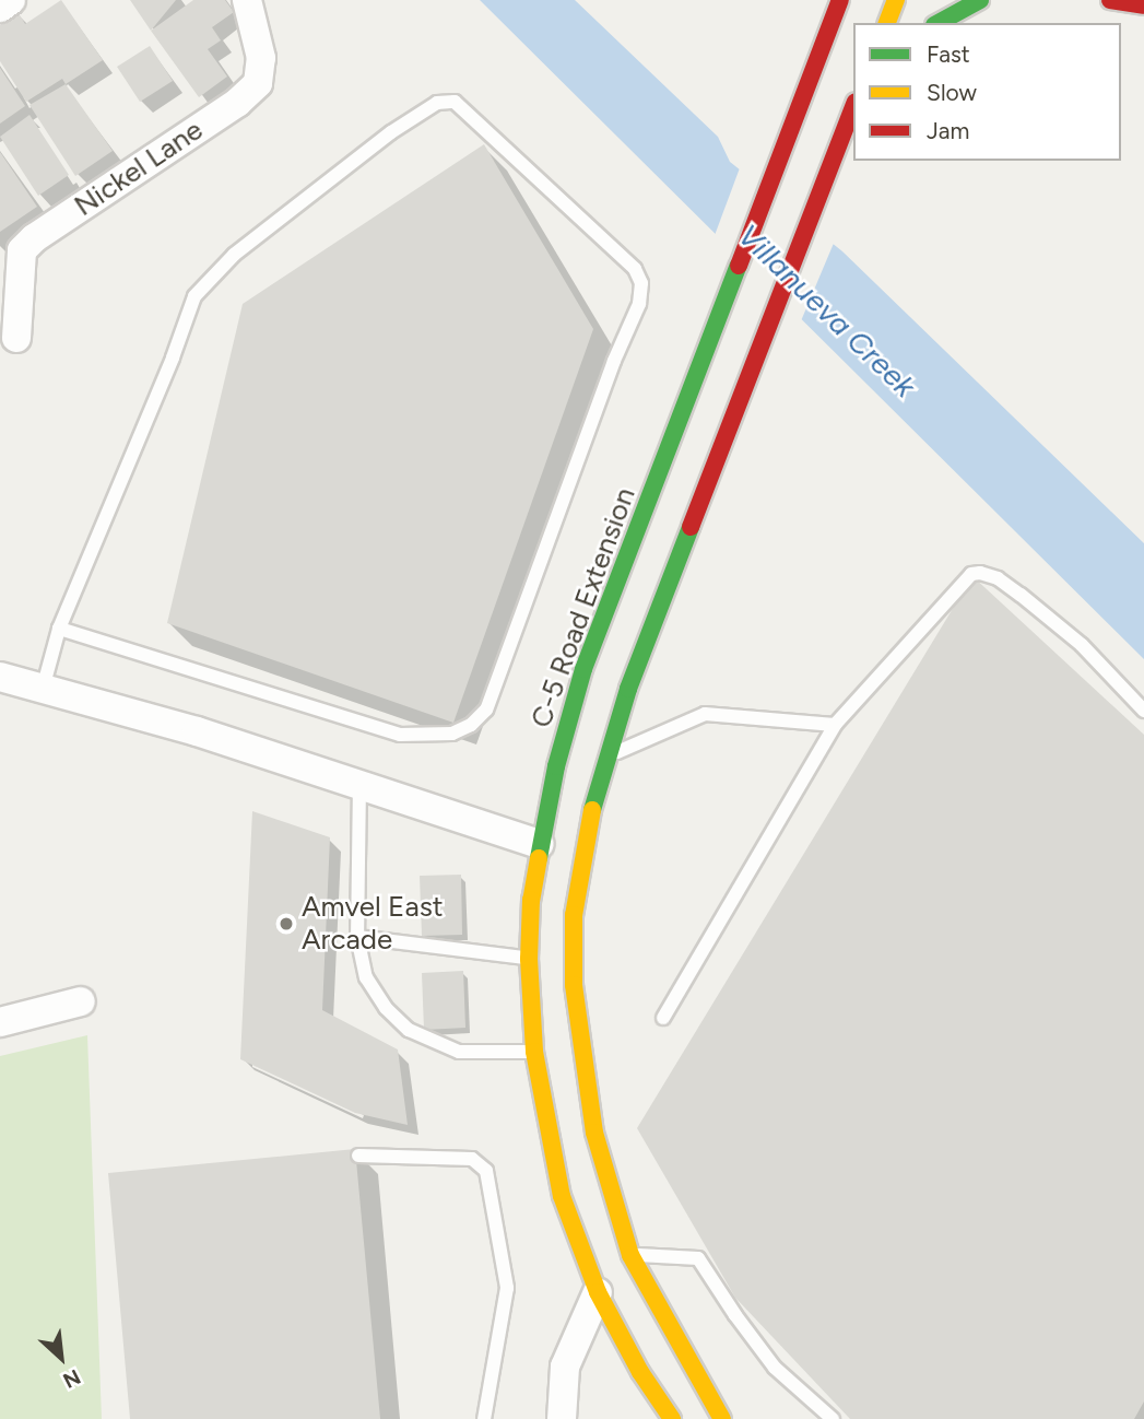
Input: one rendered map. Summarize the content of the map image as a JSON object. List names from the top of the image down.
{
  "streets": {
    "main road": ["C-5 Road Extension"],
    "street": ["Nickel Lane"]
  },
  "water": ["Villanueva Creek"],
  "places": ["Amvel East Arcade"],
  "legend": ["Fast", "Slow", "Jam"],
  "north": "bottom right"
}
